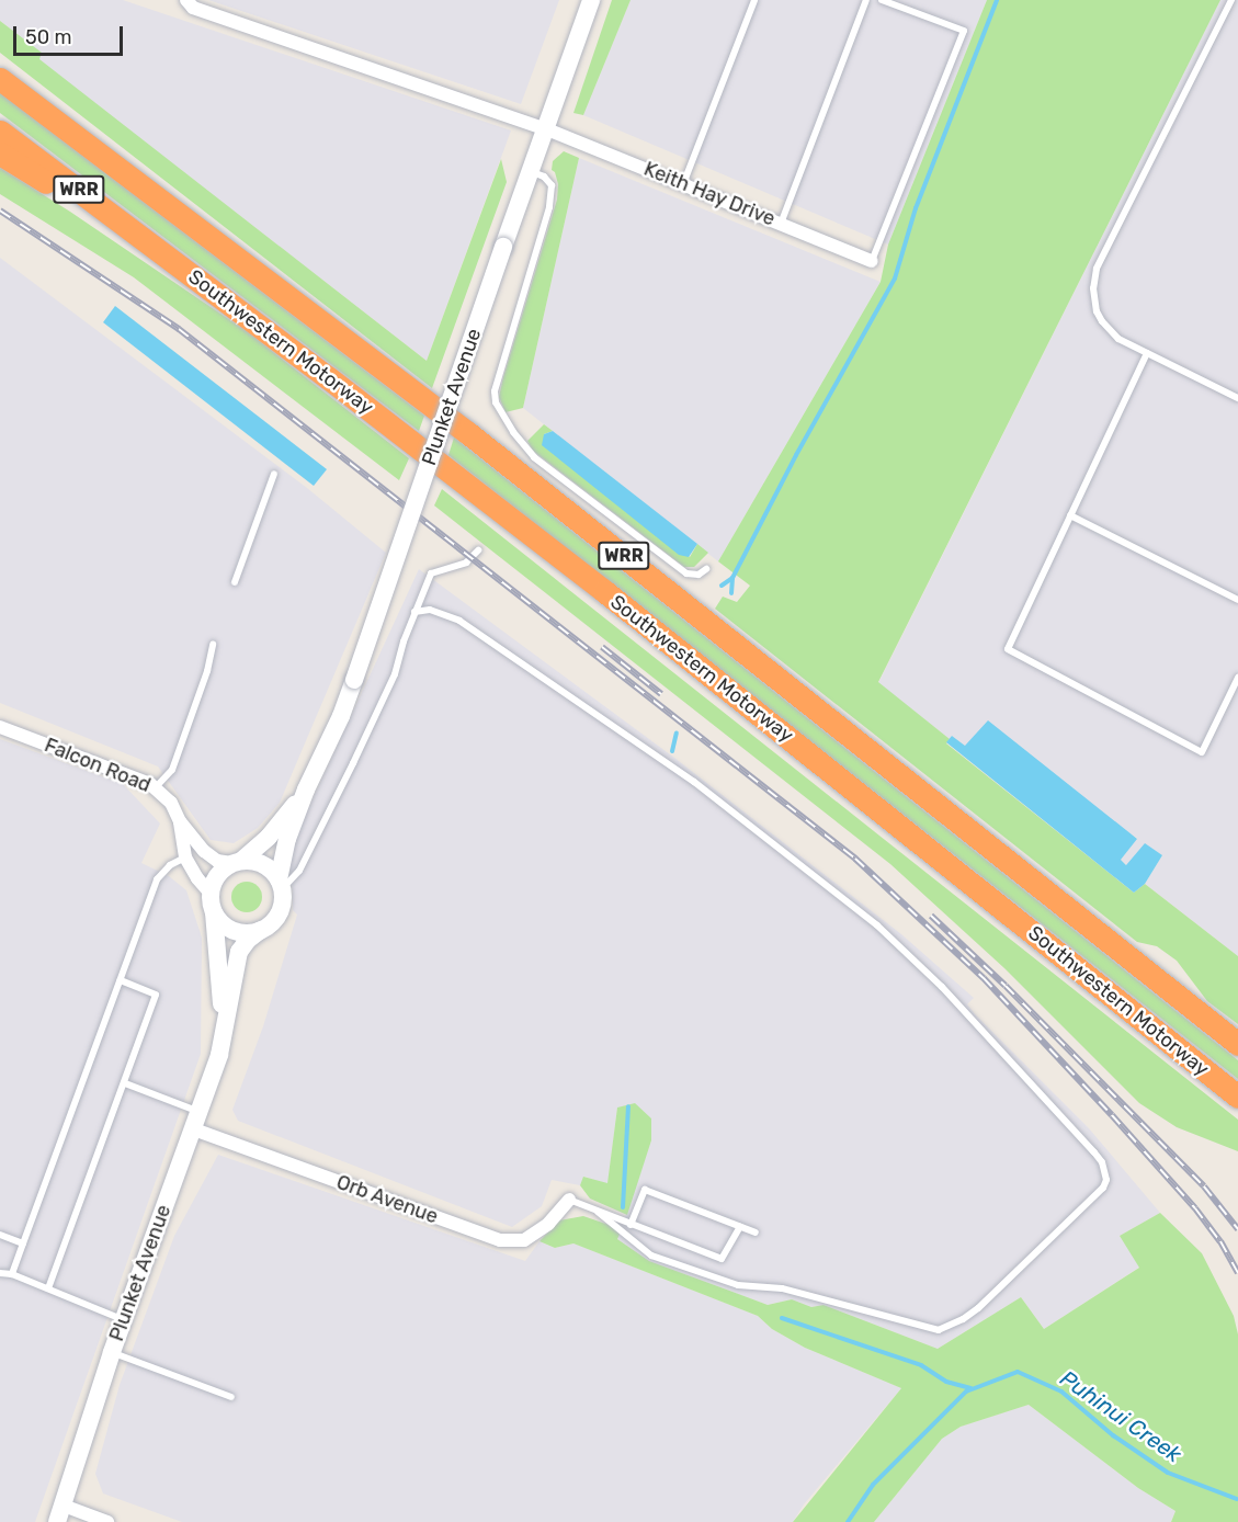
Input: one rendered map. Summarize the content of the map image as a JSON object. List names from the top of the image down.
{
  "streets": {
    "highway": ["WRR", "Southwestern Motorway"],
    "main road": ["Plunket Avenue"],
    "street": ["Keith Hay Drive", "Falcon Road", "Orb Avenue"]
  },
  "crossings": [
    ["Keith Hay Drive", "Plunket Avenue"],
    ["Plunket Avenue", "Falcon Road"],
    ["Plunket Avenue", "Orb Avenue"]
  ],
  "water": ["Puhinui Creek"],
  "scale_bar": "50 m"
}
